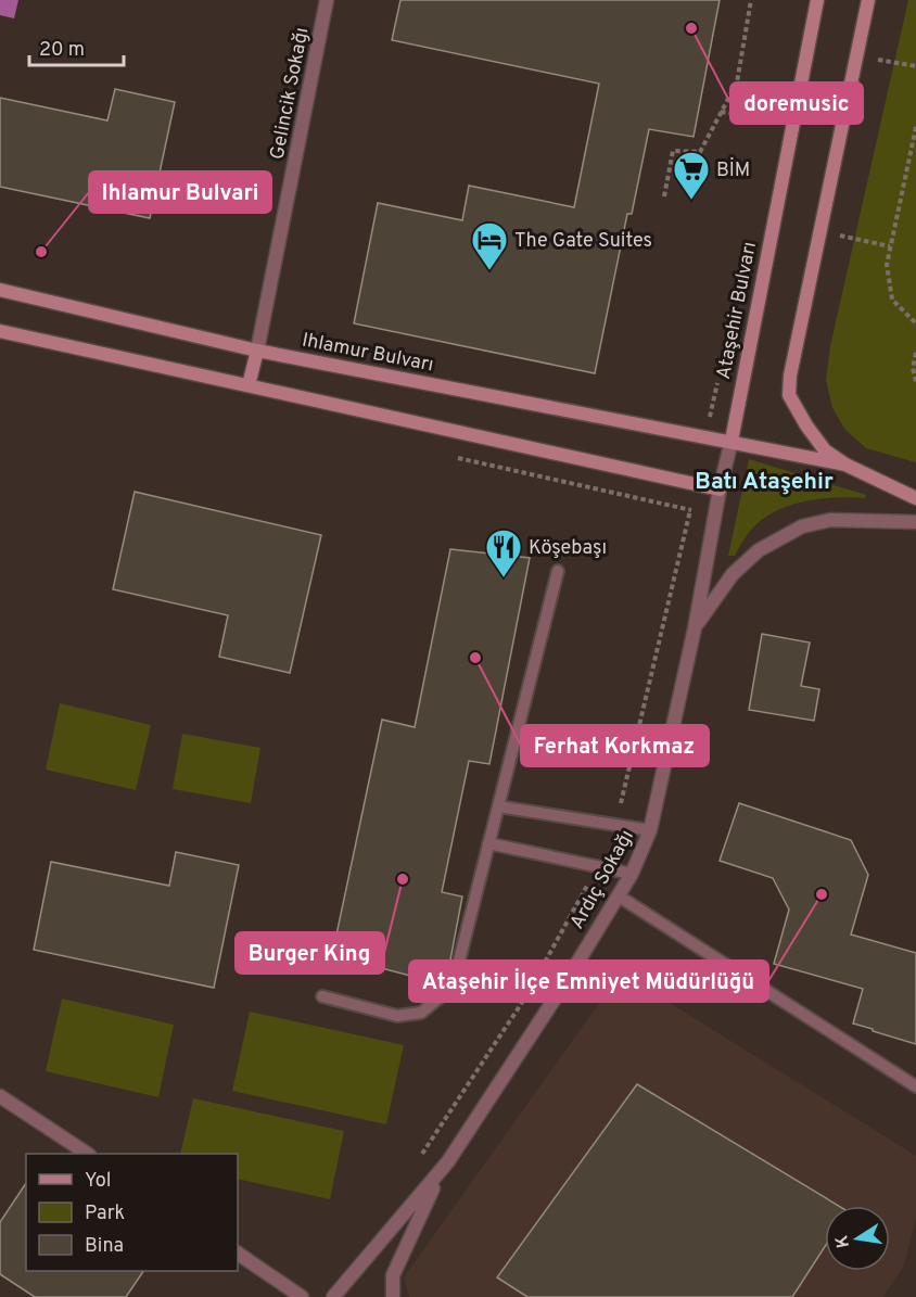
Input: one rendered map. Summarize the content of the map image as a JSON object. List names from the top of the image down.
{
  "streets": {
    "main road": ["Gelincik Sokağı", "Ataşehir Bulvarı", "Ihlamur Bulvarı"],
    "street": ["Ardıç Sokağı"]
  },
  "crossings": [
    ["Gelincik Sokağı", "Ihlamur Bulvarı"],
    ["Ataşehir Bulvarı", "Ihlamur Bulvarı"],
    ["Ataşehir Bulvarı", "Ardıç Sokağı"]
  ],
  "districts": ["Batı Ataşehir"],
  "places": {
    "other": [
      "doremusic",
      "Ihlamur Bulvari",
      "Ferhat Korkmaz",
      "Burger King",
      "Ataşehir İlçe Emniyet Müdürlüğü"
    ],
    "supermarket": ["BİM"],
    "hotel": ["The Gate Suites"],
    "restaurant": ["Köşebaşı"]
  },
  "legend": ["Yol", "Park", "Bina"],
  "scale_bar": "20 m",
  "north": "left"
}
